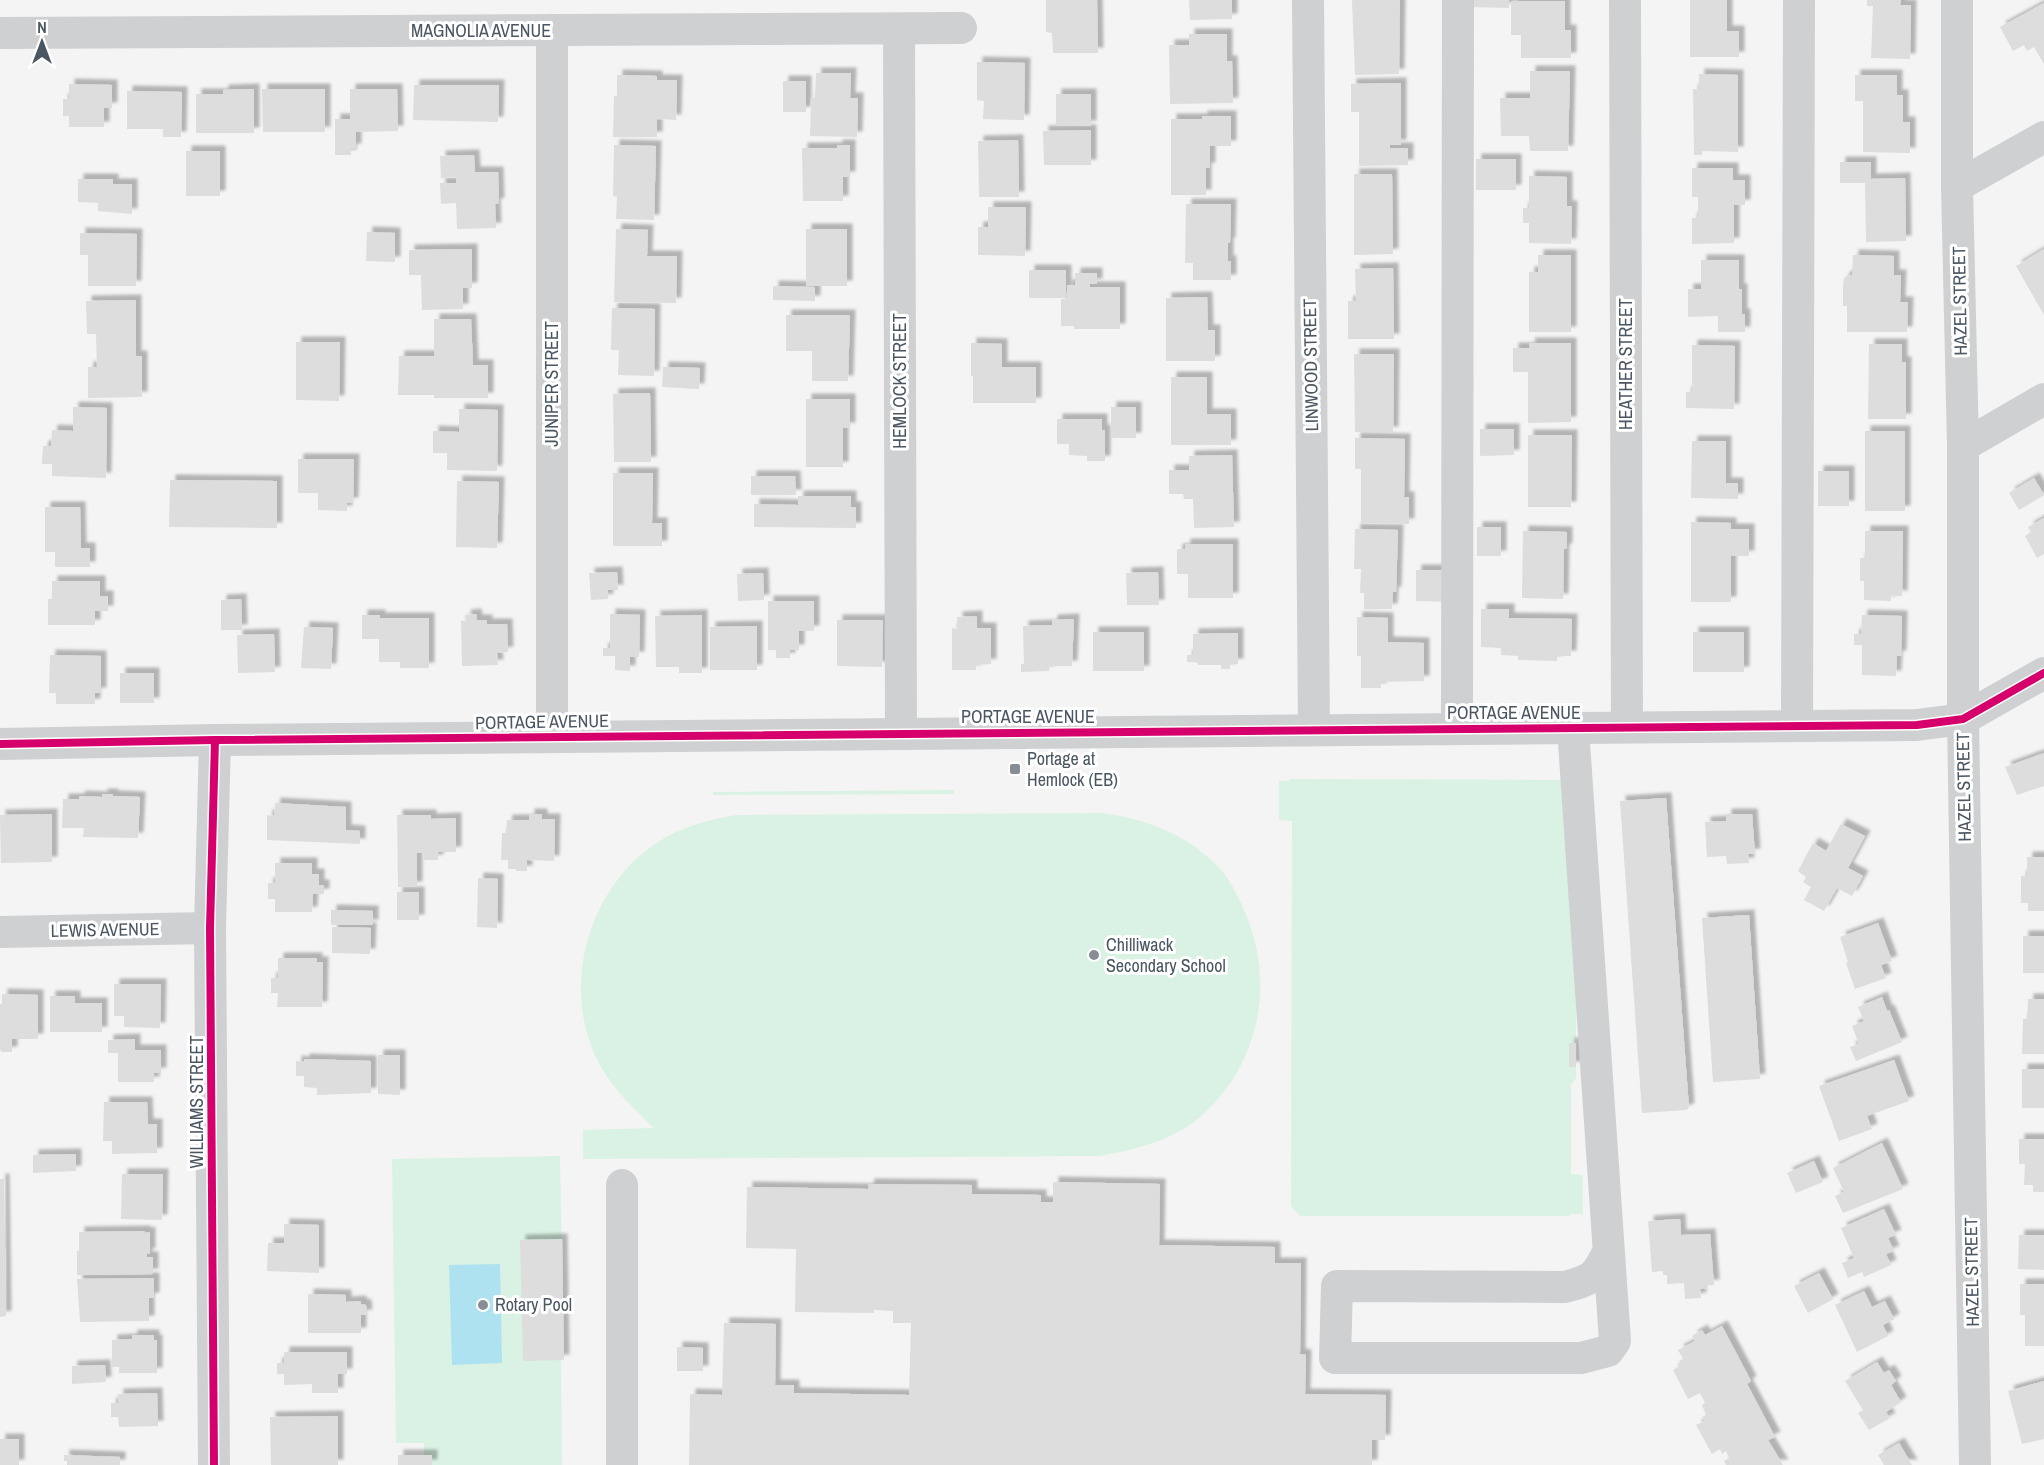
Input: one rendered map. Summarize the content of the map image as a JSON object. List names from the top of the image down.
{
  "streets": {
    "street": [
      "MAGNOLIA AVENUE",
      "HAZEL STREET",
      "HEATHER STREET",
      "LINWOOD STREET",
      "HEMLOCK STREET",
      "JUNIPER STREET",
      "PORTAGE AVENUE",
      "LEWIS AVENUE",
      "WILLIAMS STREET"
    ]
  },
  "crossings": [
    ["MAGNOLIA AVENUE", "HEMLOCK STREET"],
    ["MAGNOLIA AVENUE", "JUNIPER STREET"],
    ["HAZEL STREET", "PORTAGE AVENUE"],
    ["HEATHER STREET", "PORTAGE AVENUE"],
    ["LINWOOD STREET", "PORTAGE AVENUE"],
    ["HEMLOCK STREET", "PORTAGE AVENUE"],
    ["JUNIPER STREET", "PORTAGE AVENUE"],
    ["PORTAGE AVENUE", "WILLIAMS STREET"],
    ["LEWIS AVENUE", "WILLIAMS STREET"]
  ],
  "places": {
    "transit": ["Portage at Hemlock (EB)"],
    "other": ["Chilliwack Secondary School", "Rotary Pool"]
  },
  "north": "top"
}
